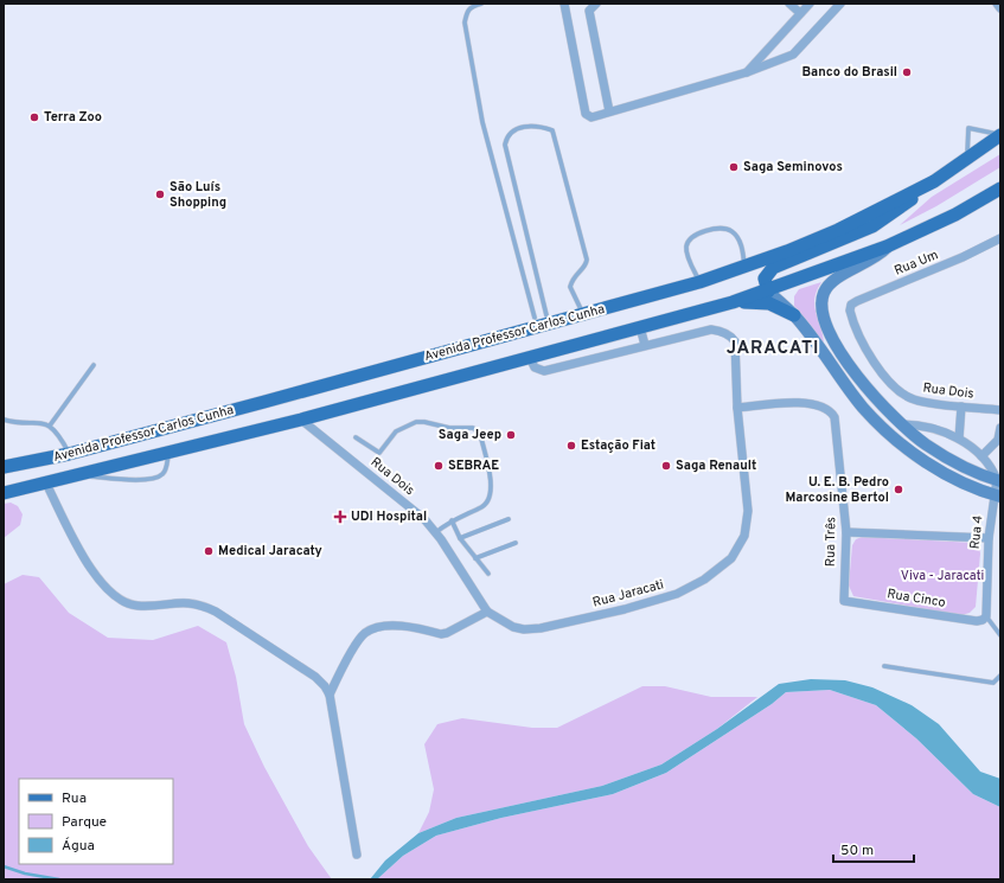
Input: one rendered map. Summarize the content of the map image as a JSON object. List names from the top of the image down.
{
  "streets": {
    "main road": ["Avenida Professor Carlos Cunha"],
    "street": [
      "Rua Um",
      "Rua Dois",
      "Rua 4",
      "Rua Três",
      "Rua Jaracati",
      "Rua Cinco"
    ]
  },
  "crossings": [
    ["Rua Um", "Rua Dois"],
    ["Avenida Professor Carlos Cunha", "Rua Dois"],
    ["Rua Dois", "Rua Jaracati"],
    ["Rua 4", "Rua Cinco"],
    ["Rua Três", "Rua Jaracati"],
    ["Rua Três", "Rua Cinco"]
  ],
  "districts": ["JARACATI"],
  "parks": ["Viva - Jaracati"],
  "places": {
    "other": [
      "Banco do Brasil",
      "Terra Zoo",
      "Saga Seminovos",
      "São Luís Shopping",
      "Saga Jeep",
      "Estação Fiat",
      "SEBRAE",
      "Saga Renault",
      "U. E. B. Pedro Marcosine Bertol",
      "Medical Jaracaty"
    ],
    "health": ["UDI Hospital"]
  },
  "legend": ["Rua", "Parque", "Água"],
  "scale_bar": "50 m"
}
